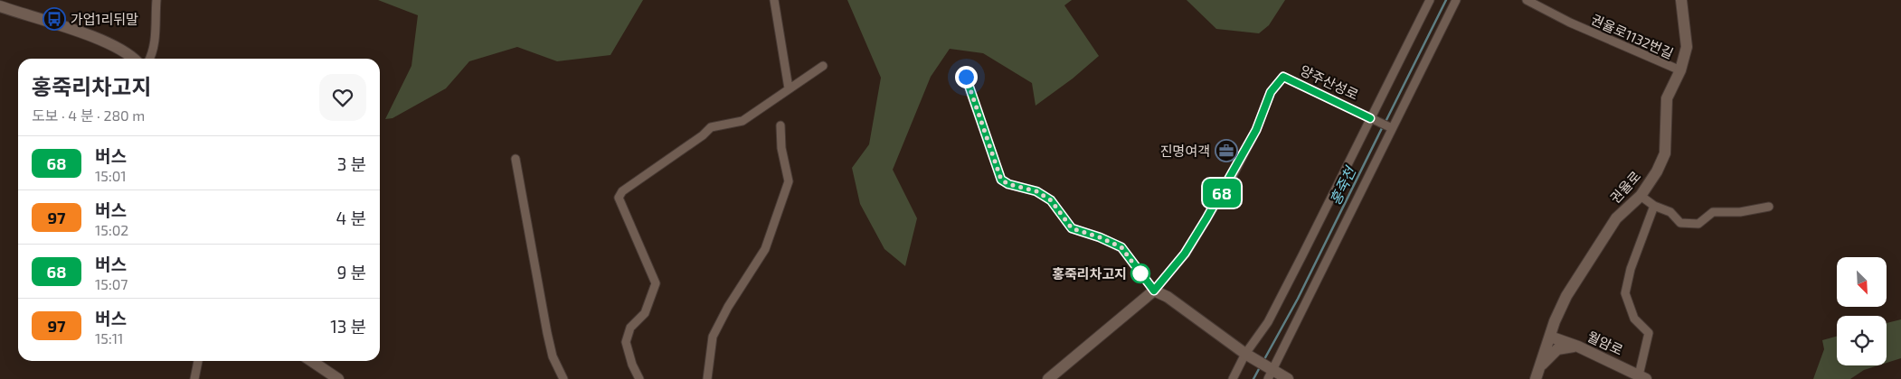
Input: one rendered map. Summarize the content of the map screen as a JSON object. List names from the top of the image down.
{
  "streets": {
    "street": [
      "권율로1132번길",
      "양주산성로",
      "권율로",
      "월암로"
    ]
  },
  "crossings": [
    ["권율로1132번길", "권율로"],
    ["권율로", "월암로"]
  ],
  "water": ["홍죽천"],
  "places": {
    "bus stop": ["가업1리뒤말"],
    "office": ["진명여객"],
    "other": ["홍죽리차고지"]
  },
  "lines": ["bus line 68"],
  "north": "bottom right",
  "page": {
    "on_map": "68",
    "heading": ["홍죽리차고지", "도보 · 4 분 · 280 m"],
    "list": [
      {
        "mark": "68",
        "name": "버스",
        "note": "15:01",
        "value": "3 분"
      },
      {
        "mark": "97",
        "name": "버스",
        "note": "15:02",
        "value": "4 분"
      },
      {
        "mark": "68",
        "name": "버스",
        "note": "15:07",
        "value": "9 분"
      },
      {
        "mark": "97",
        "name": "버스",
        "note": "15:11",
        "value": "13 분"
      }
    ]
  }
}
